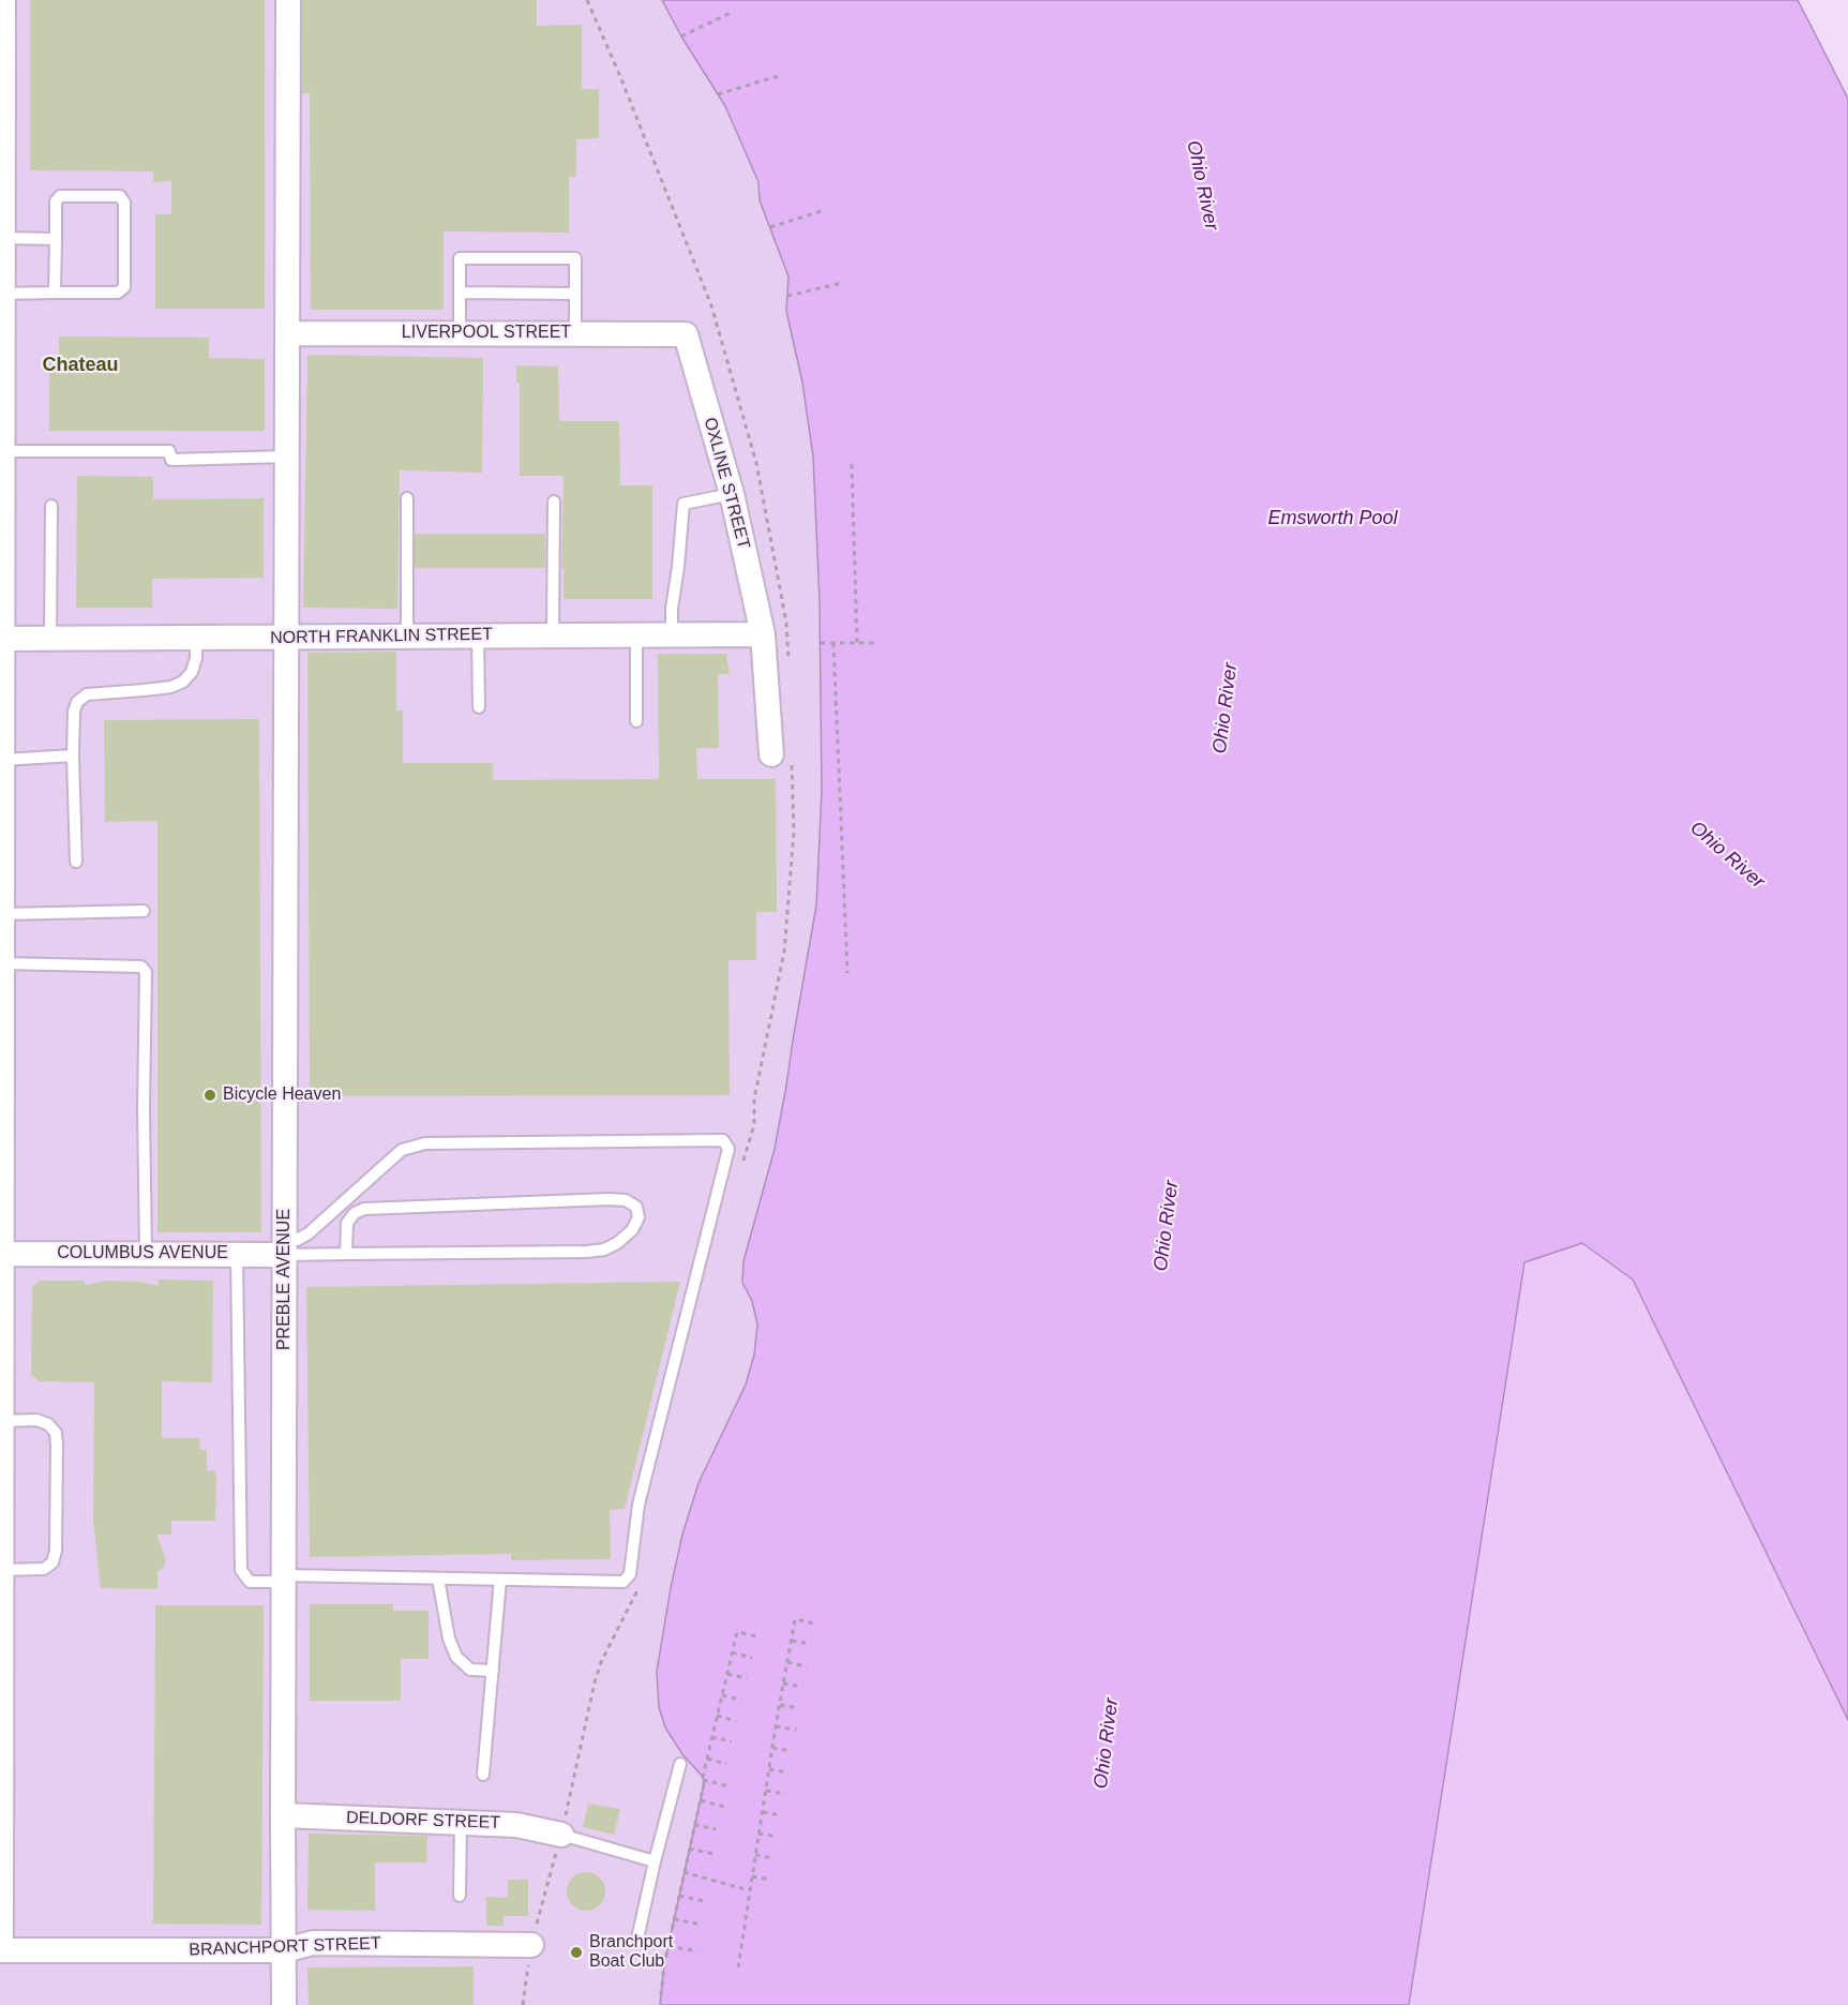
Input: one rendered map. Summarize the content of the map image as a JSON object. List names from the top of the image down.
{
  "streets": {
    "street": [
      "LIVERPOOL STREET",
      "OXLINE STREET",
      "NORTH FRANKLIN STREET",
      "COLUMBUS AVENUE",
      "PREBLE AVENUE",
      "DELDORF STREET",
      "BRANCHPORT STREET"
    ]
  },
  "crossings": [
    ["LIVERPOOL STREET", "OXLINE STREET"],
    ["LIVERPOOL STREET", "PREBLE AVENUE"],
    ["OXLINE STREET", "NORTH FRANKLIN STREET"],
    ["NORTH FRANKLIN STREET", "PREBLE AVENUE"],
    ["COLUMBUS AVENUE", "PREBLE AVENUE"],
    ["PREBLE AVENUE", "DELDORF STREET"],
    ["PREBLE AVENUE", "BRANCHPORT STREET"]
  ],
  "districts": ["Chateau"],
  "water": ["Ohio River", "Emsworth Pool"],
  "places": ["Bicycle Heaven", "Branchport Boat Club"]
}
